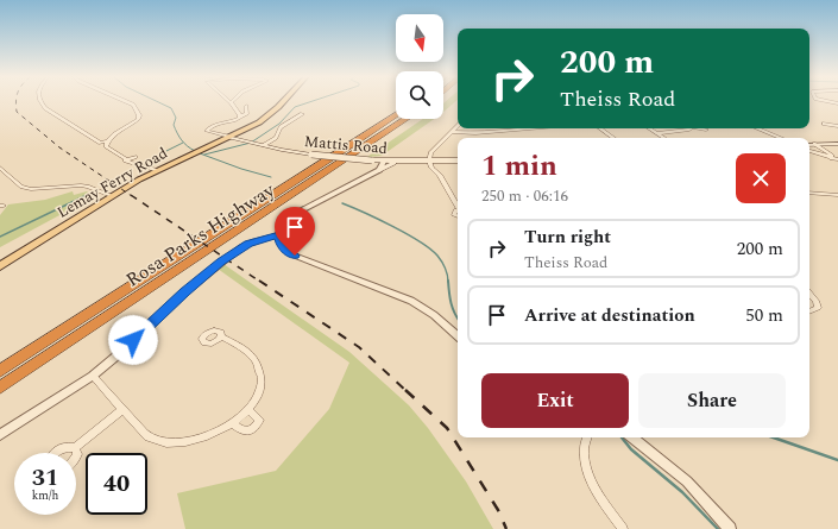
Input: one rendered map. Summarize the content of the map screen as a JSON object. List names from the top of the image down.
{
  "streets": {
    "highway": ["Rosa Parks Highway"],
    "main road": ["Mattis Road", "Lemay Ferry Road"]
  },
  "crossings": [
    ["Mattis Road", "Lemay Ferry Road"]
  ],
  "north": "bottom",
  "page": {
    "turn": ["200 m", "Theiss Road"],
    "heading": ["1 min", "250 m · 06:16"],
    "list": [
      {
        "name": "Turn right",
        "note": "Theiss Road",
        "value": "200 m"
      },
      {
        "name": "Arrive at destination",
        "value": "50 m"
      }
    ],
    "buttons": ["Exit", "Share"],
    "speed": "31 km/h",
    "limit": "40"
  }
}
